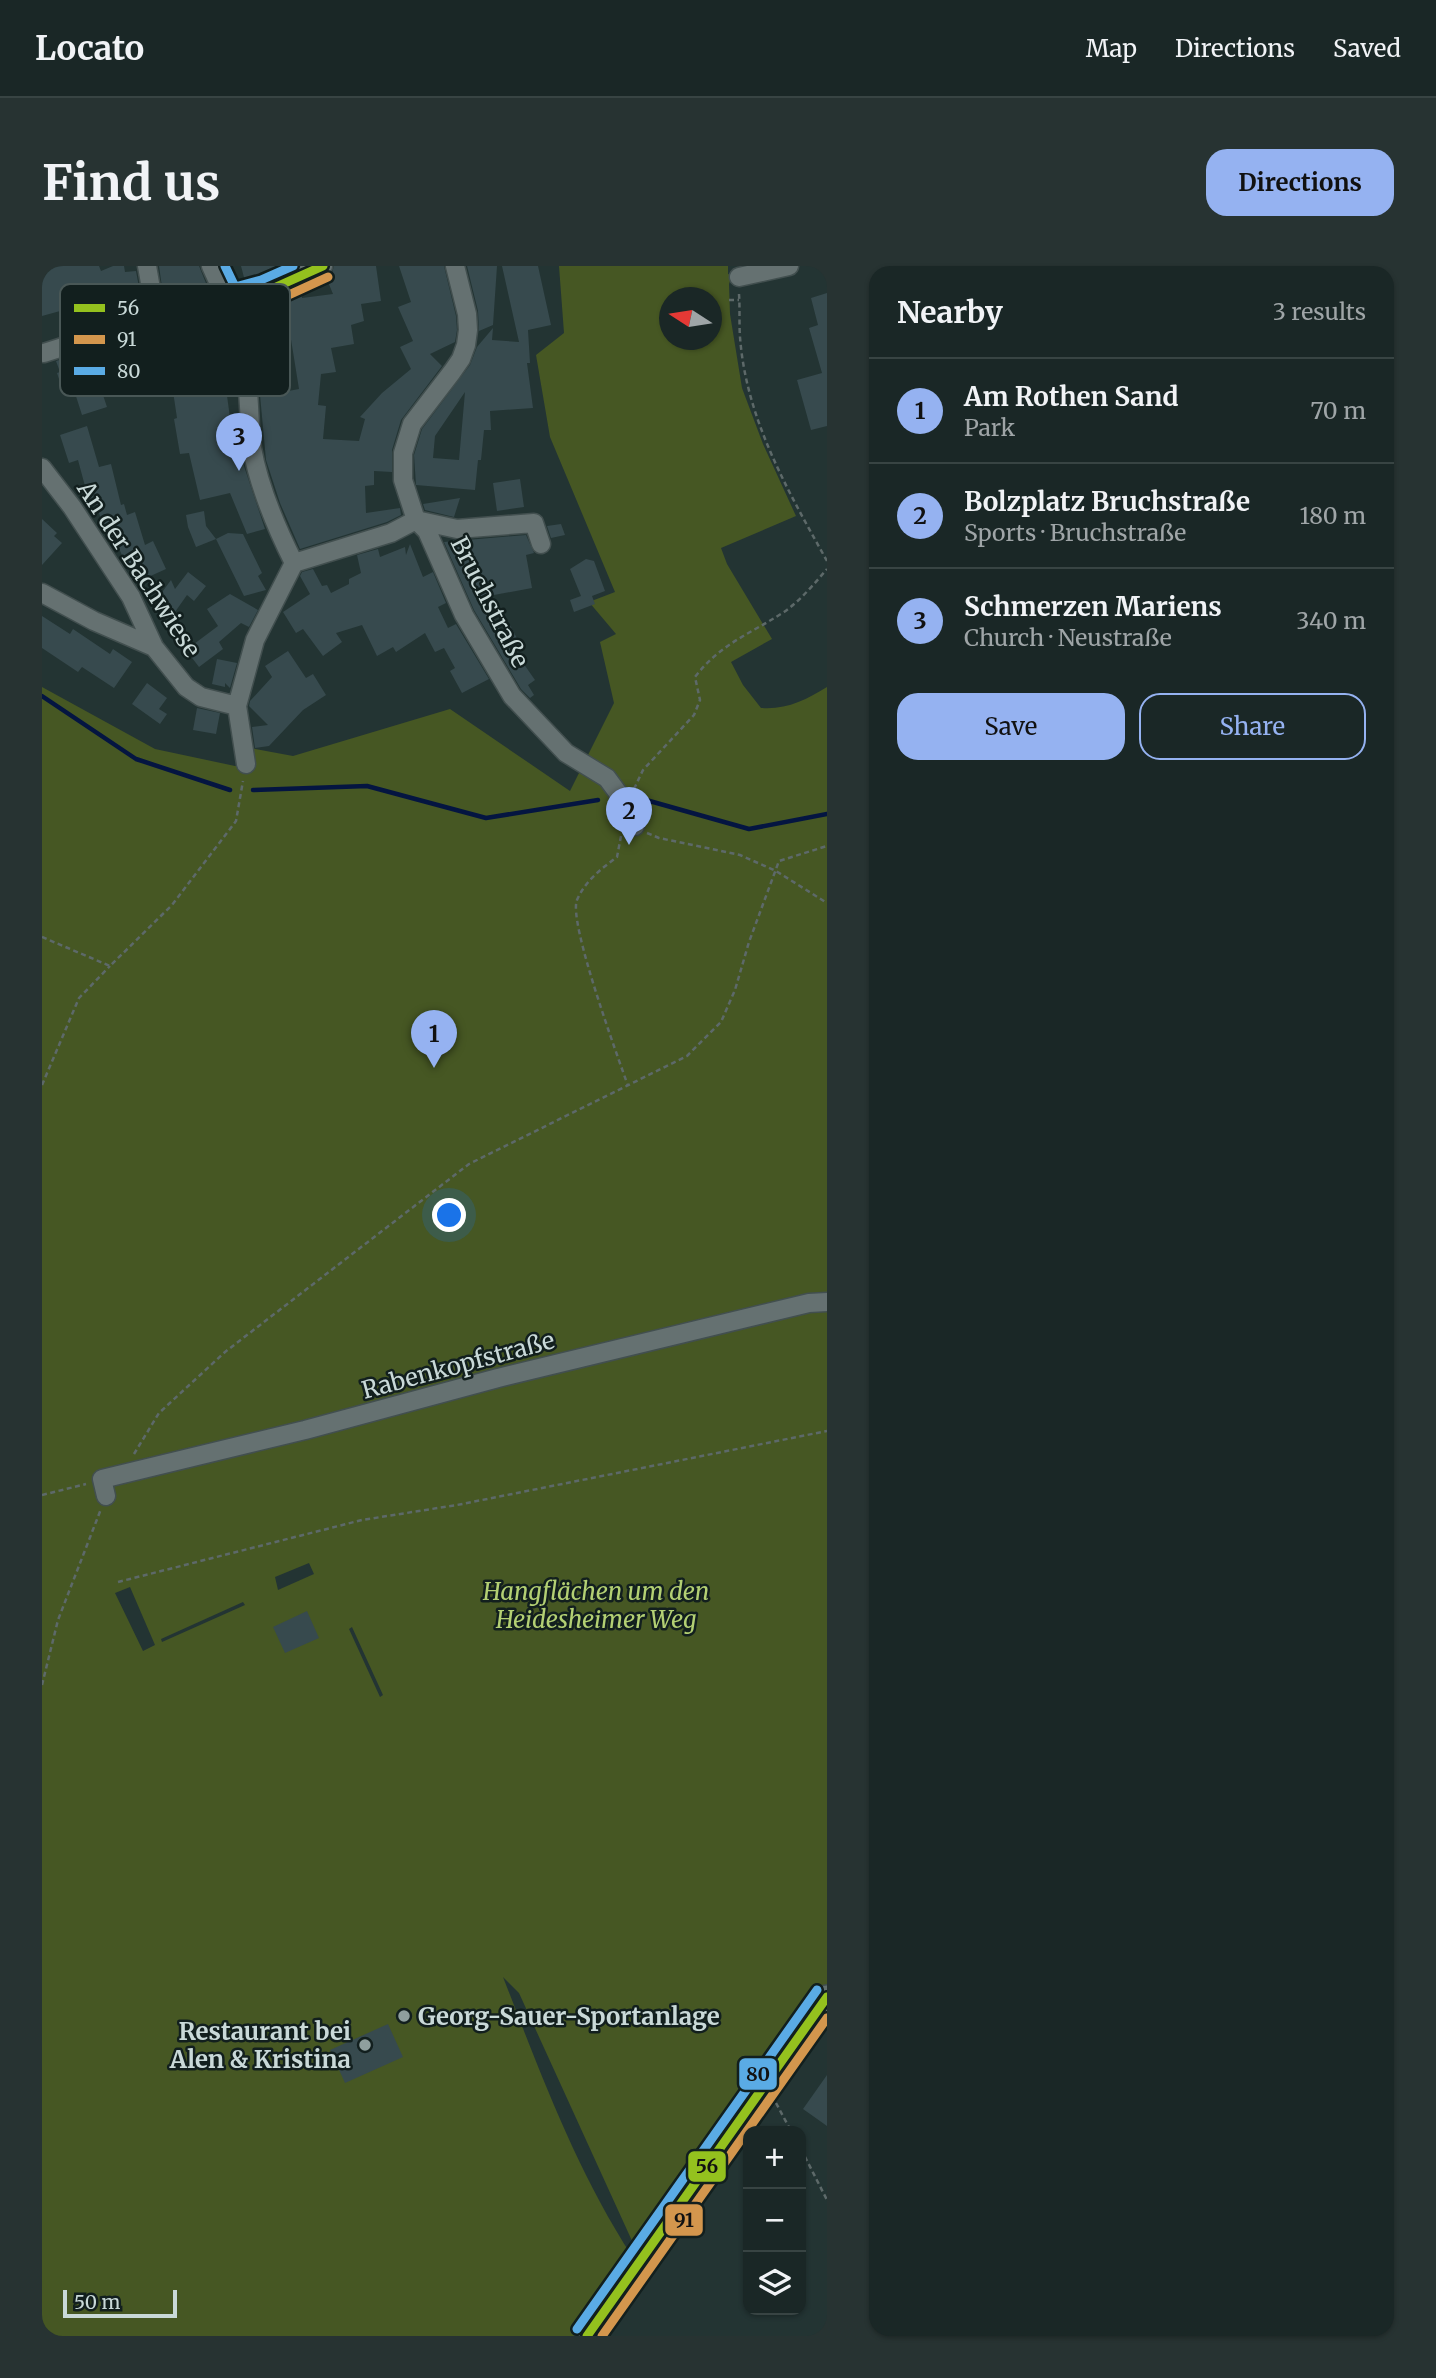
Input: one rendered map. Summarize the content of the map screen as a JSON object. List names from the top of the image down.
{
  "streets": {
    "street": ["An der Bachwiese", "Bruchstraße", "Rabenkopfstraße"]
  },
  "parks": ["Hangflächen um den Heidesheimer Weg"],
  "places": ["Georg-Sauer-Sportanlage", "Restaurant bei Alen & Kristina"],
  "lines": ["transit line 56", "transit line 80", "transit line 91"],
  "legend": ["56", "91", "80"],
  "scale_bar": "50 m",
  "north": "left",
  "page": {
    "header": "Locato",
    "nav": ["Map", "Directions", "Saved"],
    "buttons": [
      "Directions",
      ["Save", "Share"]
    ],
    "title": "Find us",
    "heading": ["Nearby", "3 results"],
    "list": [
      {
        "mark": "1",
        "name": "Am Rothen Sand",
        "note": "Park",
        "value": "70 m"
      },
      {
        "mark": "2",
        "name": "Bolzplatz Bruchstraße",
        "note": "Sports · Bruchstraße",
        "value": "180 m"
      },
      {
        "mark": "3",
        "name": "Schmerzen Mariens",
        "note": "Church · Neustraße",
        "value": "340 m"
      }
    ],
    "pins": ["3", "2", "1"],
    "map_buttons": ["+", "−"],
    "scale": "50 m"
  }
}
